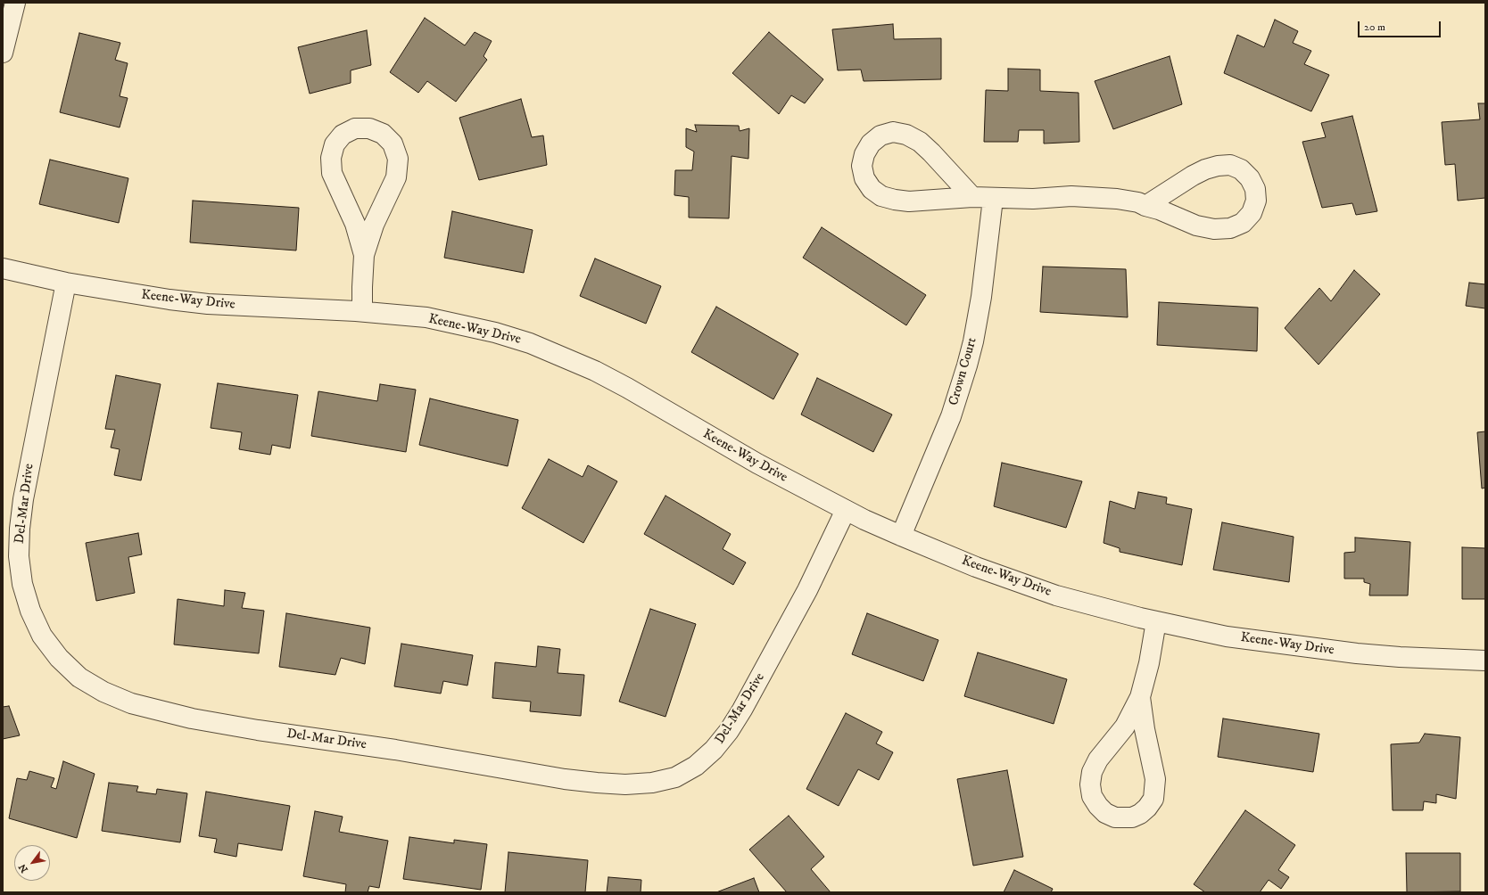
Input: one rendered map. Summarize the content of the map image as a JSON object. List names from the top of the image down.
{
  "streets": {
    "street": ["Keene-Way Drive", "Crown Court", "Del-Mar Drive"]
  },
  "crossings": [
    ["Keene-Way Drive", "Crown Court"],
    ["Keene-Way Drive", "Del-Mar Drive"]
  ],
  "scale_bar": "20 m",
  "north": "bottom left"
}
